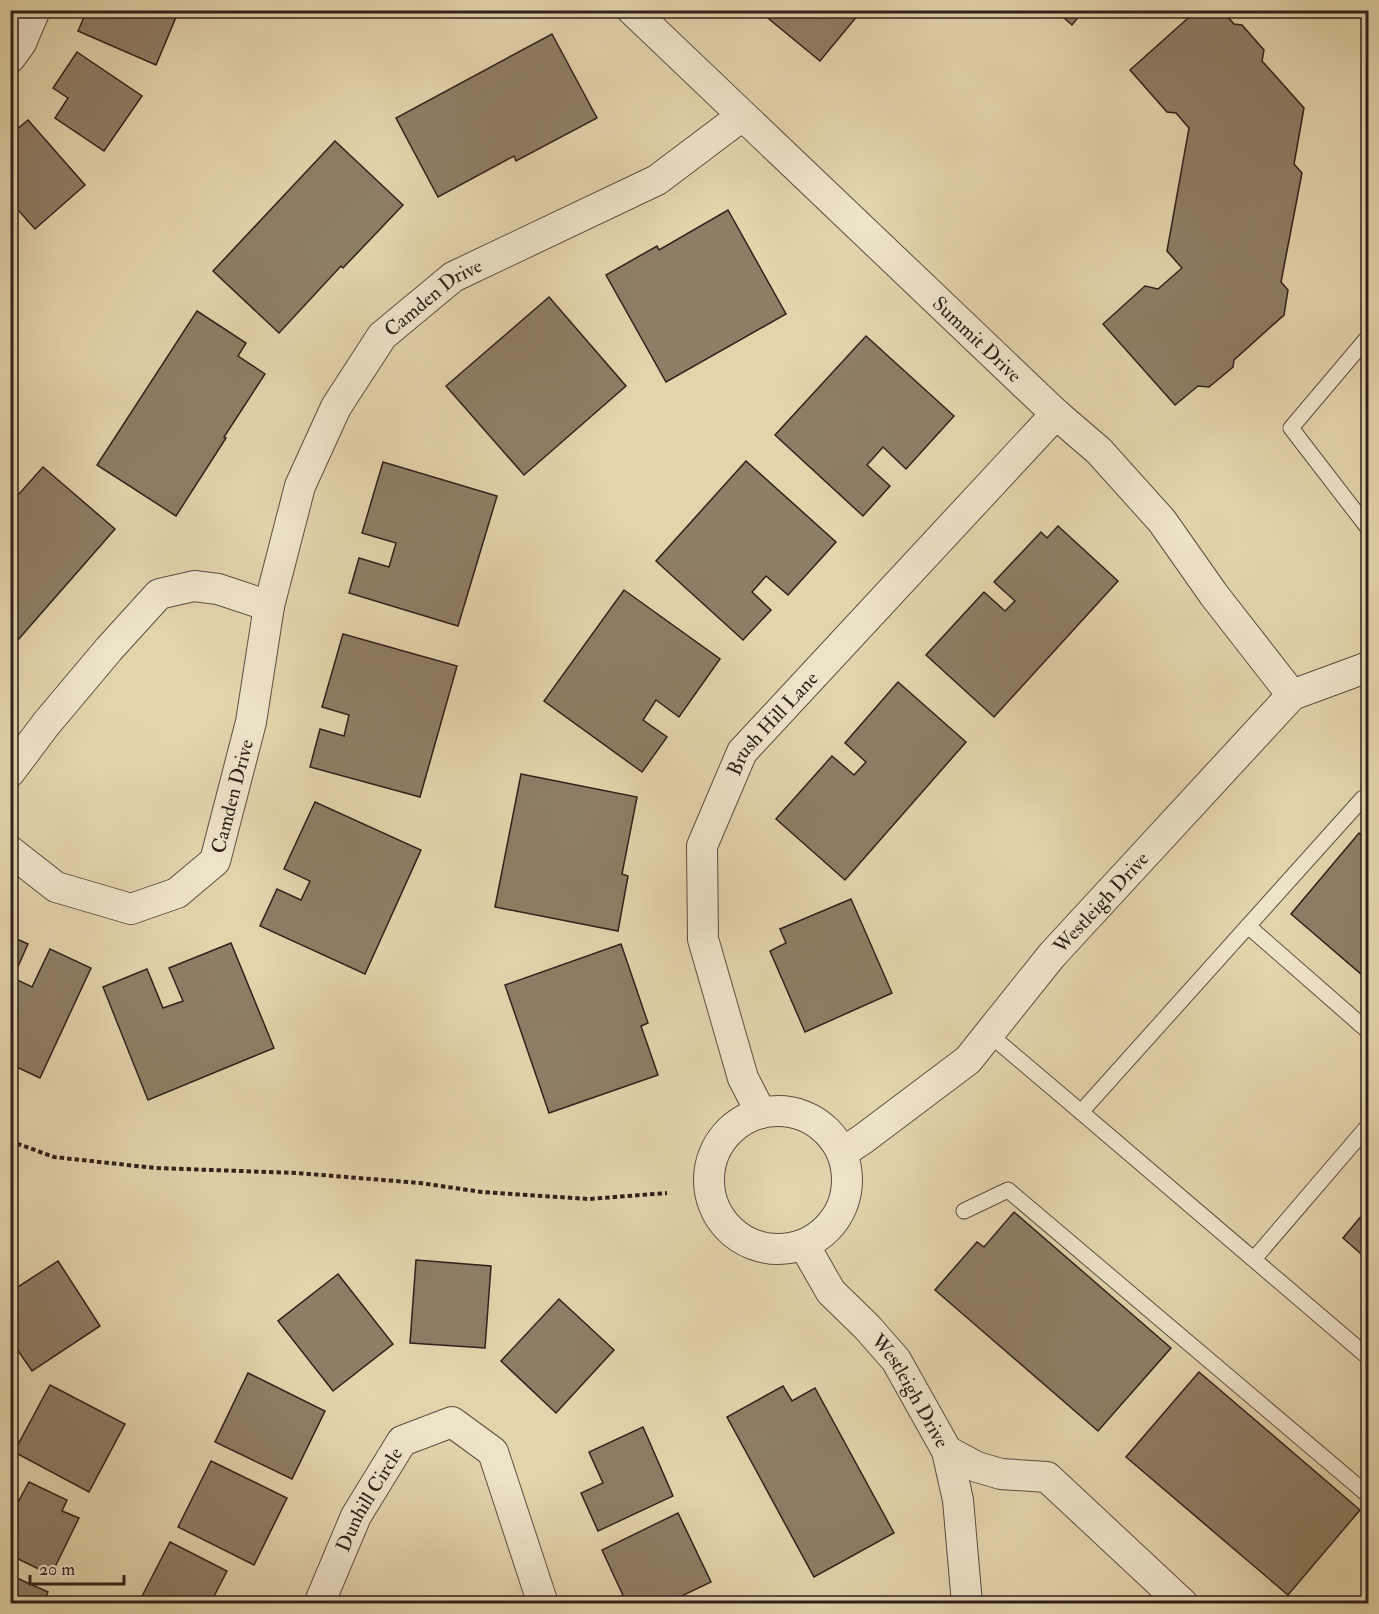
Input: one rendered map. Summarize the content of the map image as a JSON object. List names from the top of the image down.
{
  "streets": {
    "street": [
      "Camden Drive",
      "Summit Drive",
      "Brush Hill Lane",
      "Westleigh Drive",
      "Dunhill Circle"
    ]
  },
  "crossings": [
    ["Camden Drive", "Summit Drive"],
    ["Summit Drive", "Brush Hill Lane"],
    ["Summit Drive", "Westleigh Drive"],
    ["Brush Hill Lane", "Westleigh Drive"]
  ],
  "scale_bar": "20 m"
}
